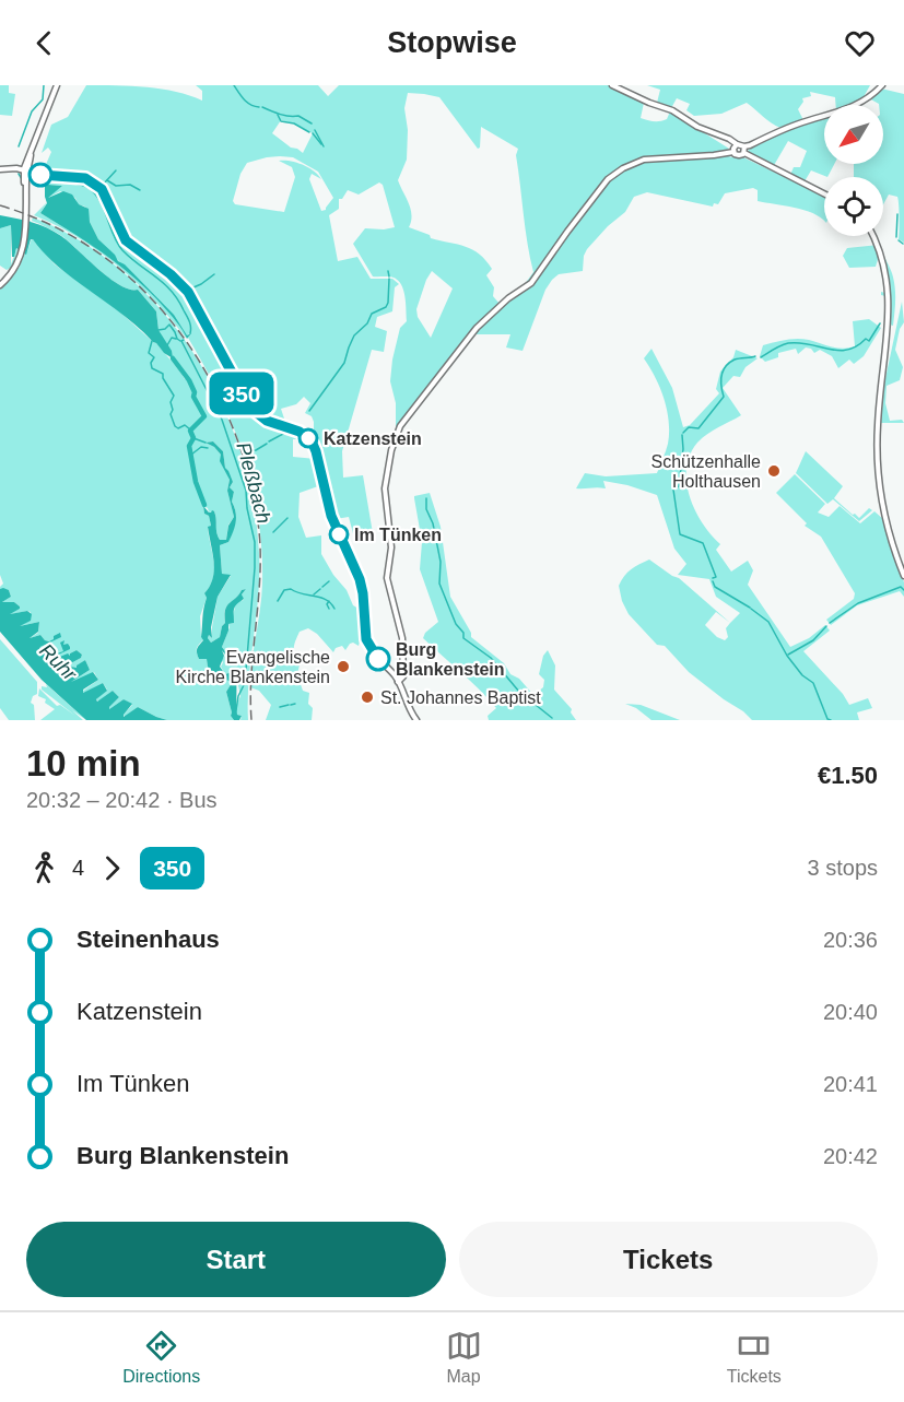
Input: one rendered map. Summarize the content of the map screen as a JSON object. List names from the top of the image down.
{
  "water": ["Pleßbach", "Ruhr"],
  "places": [
    "Katzenstein",
    "Schützenhalle Holthausen",
    "Im Tünken",
    "Burg Blankenstein",
    "Evangelische Kirche Blankenstein",
    "St. Johannes Baptist"
  ],
  "lines": ["bus line 350"],
  "north": "bottom left",
  "page": {
    "header": "Stopwise",
    "on_map": "350",
    "heading": ["10 min", "20:32 – 20:42 · Bus", "€1.50"],
    "legs": ["4", "350", "3 stops"],
    "list": [
      {
        "name": "Steinenhaus",
        "value": "20:36"
      },
      {
        "name": "Katzenstein",
        "value": "20:40"
      },
      {
        "name": "Im Tünken",
        "value": "20:41"
      },
      {
        "name": "Burg Blankenstein",
        "value": "20:42"
      }
    ],
    "buttons": ["Start", "Tickets"],
    "tabs": ["Directions", "Map", "Tickets"]
  }
}
